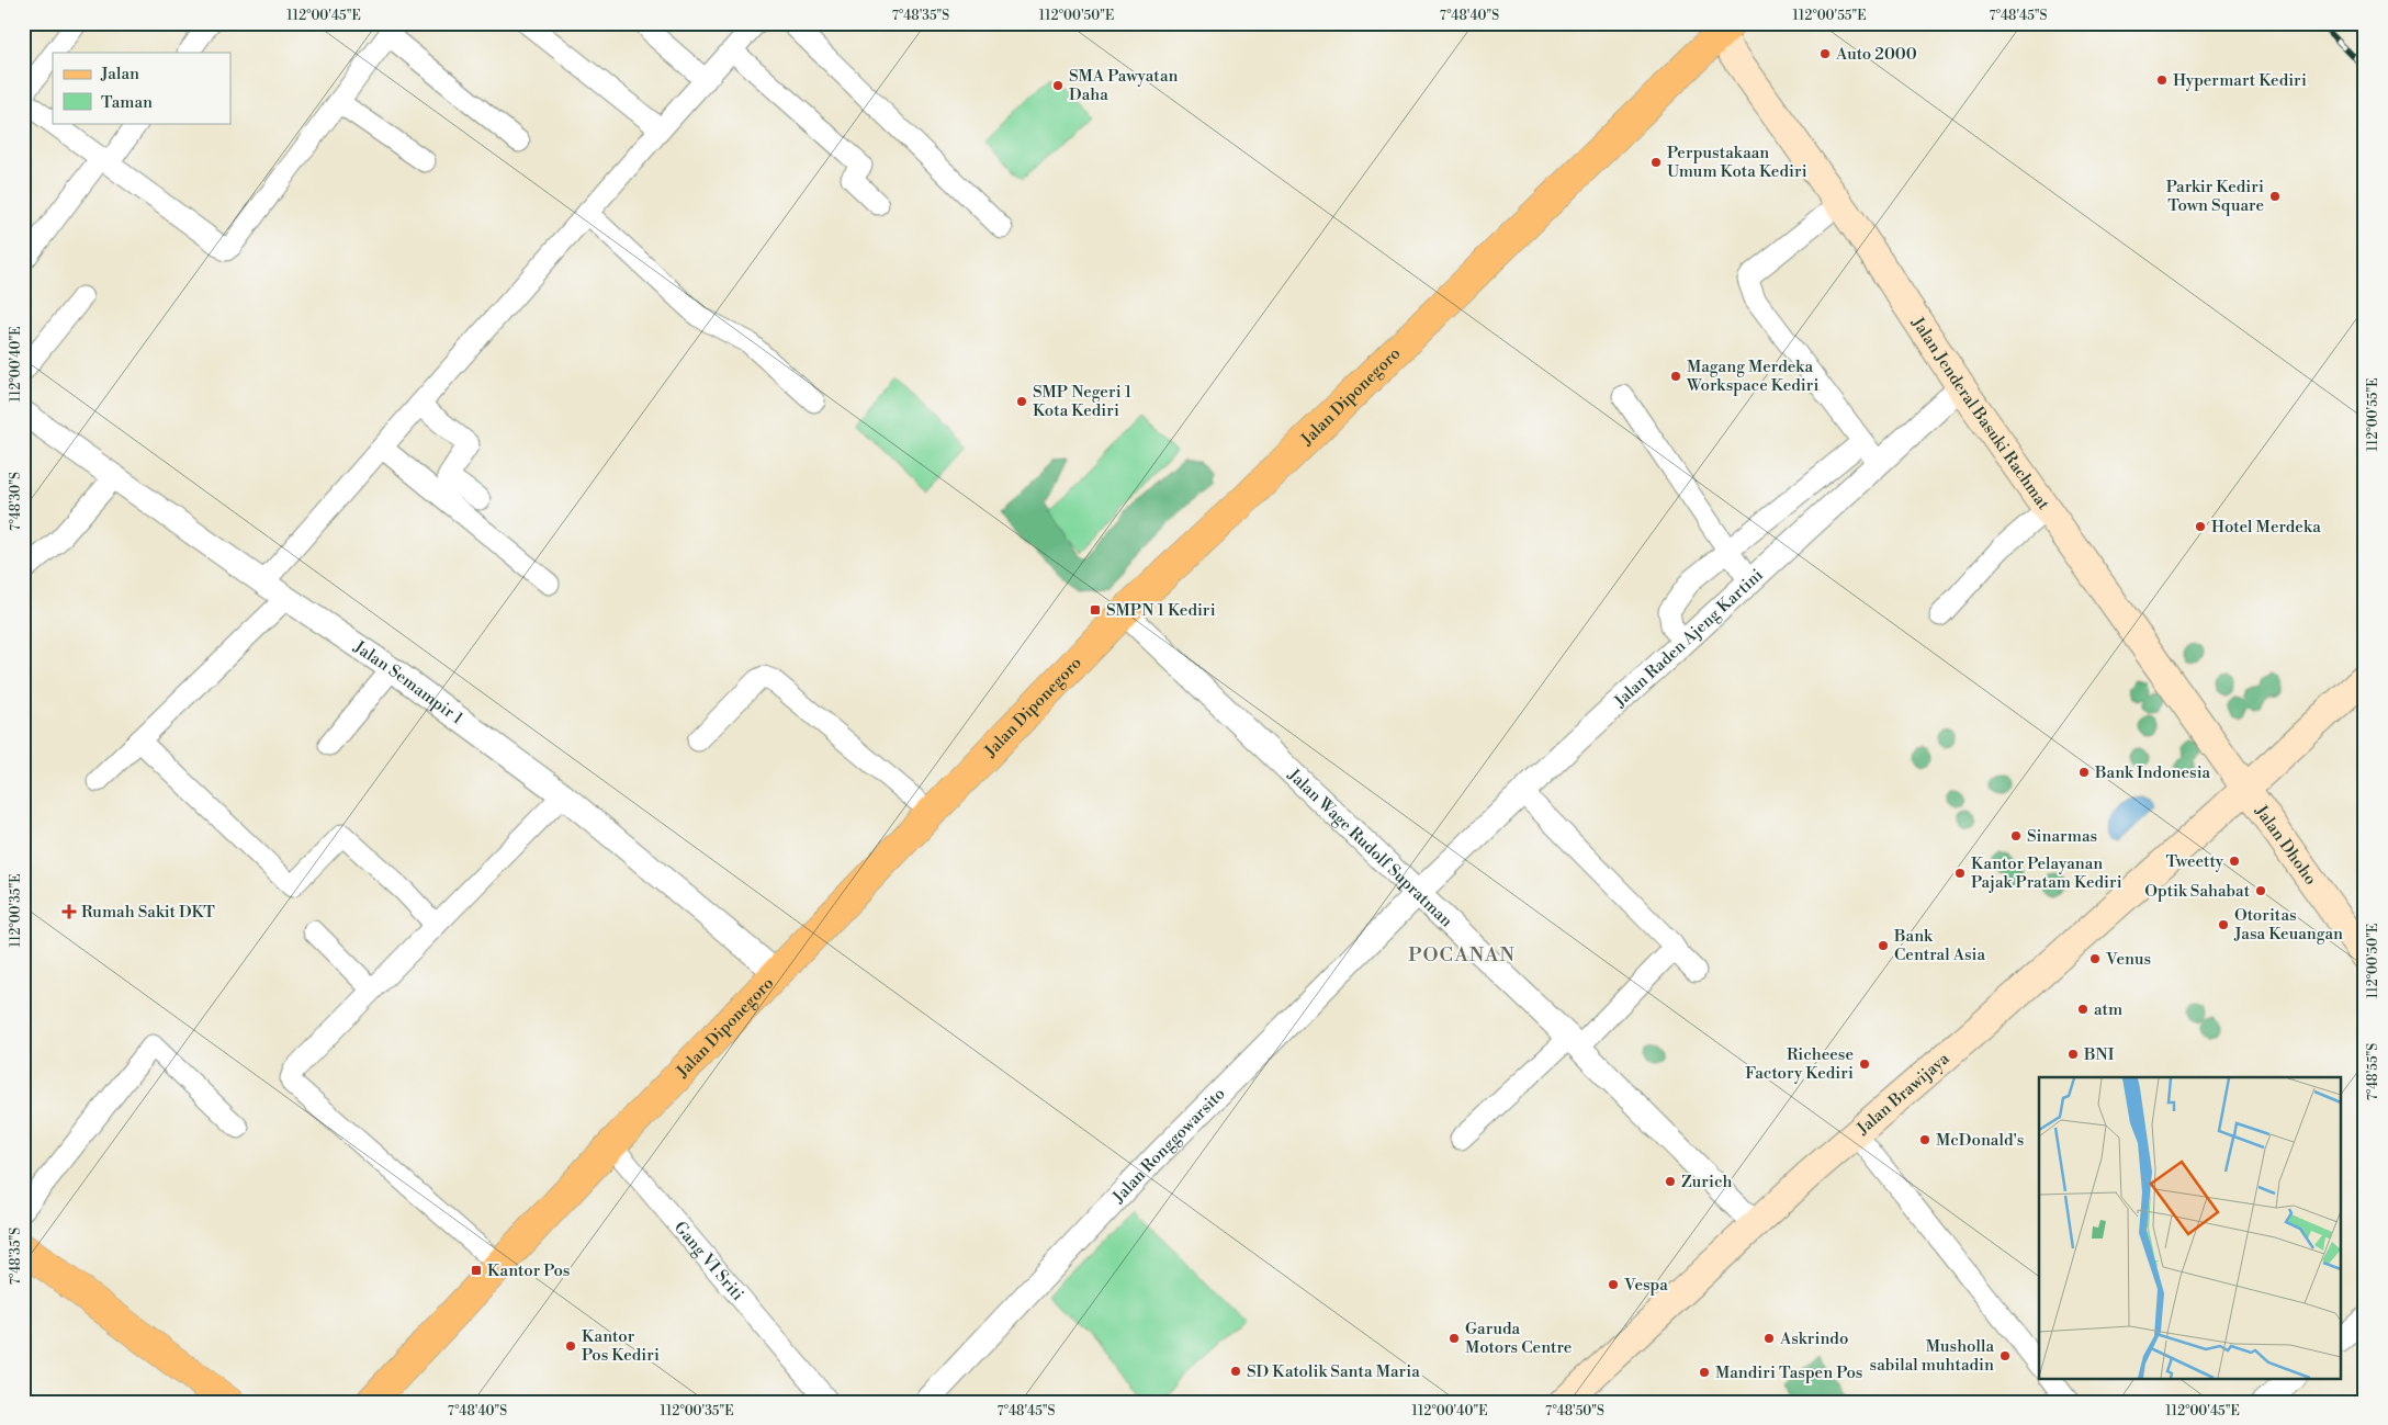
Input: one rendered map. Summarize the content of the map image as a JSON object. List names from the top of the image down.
{
  "streets": {
    "main road": [
      "Jalan Diponegoro",
      "Jalan Jenderal Basuki Rachmat",
      "Jalan Dhoho",
      "Jalan Brawijaya"
    ],
    "street": [
      "Jalan Raden Ajeng Kartini",
      "Jalan Semampir 1",
      "Jalan Wage Rudolf Supratman",
      "Jalan Ronggowarsito",
      "Gang VI Sriti"
    ]
  },
  "crossings": [
    ["Jalan Diponegoro", "Jalan Jenderal Basuki Rachmat"],
    ["Jalan Diponegoro", "Jalan Semampir 1"],
    ["Jalan Diponegoro", "Jalan Wage Rudolf Supratman"],
    ["Jalan Diponegoro", "Gang VI Sriti"],
    ["Jalan Jenderal Basuki Rachmat", "Jalan Raden Ajeng Kartini"],
    ["Jalan Jenderal Basuki Rachmat", "Jalan Dhoho"],
    ["Jalan Jenderal Basuki Rachmat", "Jalan Brawijaya"],
    ["Jalan Raden Ajeng Kartini", "Jalan Wage Rudolf Supratman"],
    ["Jalan Raden Ajeng Kartini", "Jalan Ronggowarsito"],
    ["Jalan Dhoho", "Jalan Brawijaya"],
    ["Jalan Wage Rudolf Supratman", "Jalan Brawijaya"],
    ["Jalan Wage Rudolf Supratman", "Jalan Ronggowarsito"]
  ],
  "districts": ["POCANAN"],
  "places": {
    "other": [
      "Auto 2000",
      "Hypermart Kediri",
      "SMA Pawyatan Daha",
      "Perpustakaan Umum Kota Kediri",
      "Parkir Kediri Town Square",
      "Magang Merdeka Workspace Kediri",
      "SMP Negeri 1 Kota Kediri",
      "Hotel Merdeka",
      "Bank Indonesia",
      "Sinarmas",
      "Tweetty",
      "Kantor Pelayanan Pajak Pratam Kediri",
      "Optik Sahabat",
      "Otoritas Jasa Keuangan",
      "Bank Central Asia",
      "Venus",
      "atm",
      "BNI",
      "Richeese Factory Kediri",
      "McDonald's",
      "Zurich",
      "Vespa",
      "Garuda Motors Centre",
      "Askrindo",
      "Kantor Pos Kediri",
      "Musholla sabilal muhtadin",
      "SD Katolik Santa Maria",
      "Mandiri Taspen Pos"
    ],
    "transit": ["SMPN 1 Kediri", "Kantor Pos"],
    "health": ["Rumah Sakit DKT"]
  },
  "legend": ["Jalan", "Taman"],
  "coordinates": [
    "112°00'45\"E",
    "7°48'35\"S",
    "112°00'50\"E",
    "7°48'40\"S",
    "112°00'55\"E",
    "7°48'45\"S",
    "112°00'40\"E",
    "7°48'30\"S",
    "112°00'35\"E",
    "7°48'55\"S",
    "7°48'50\"S"
  ]
}
